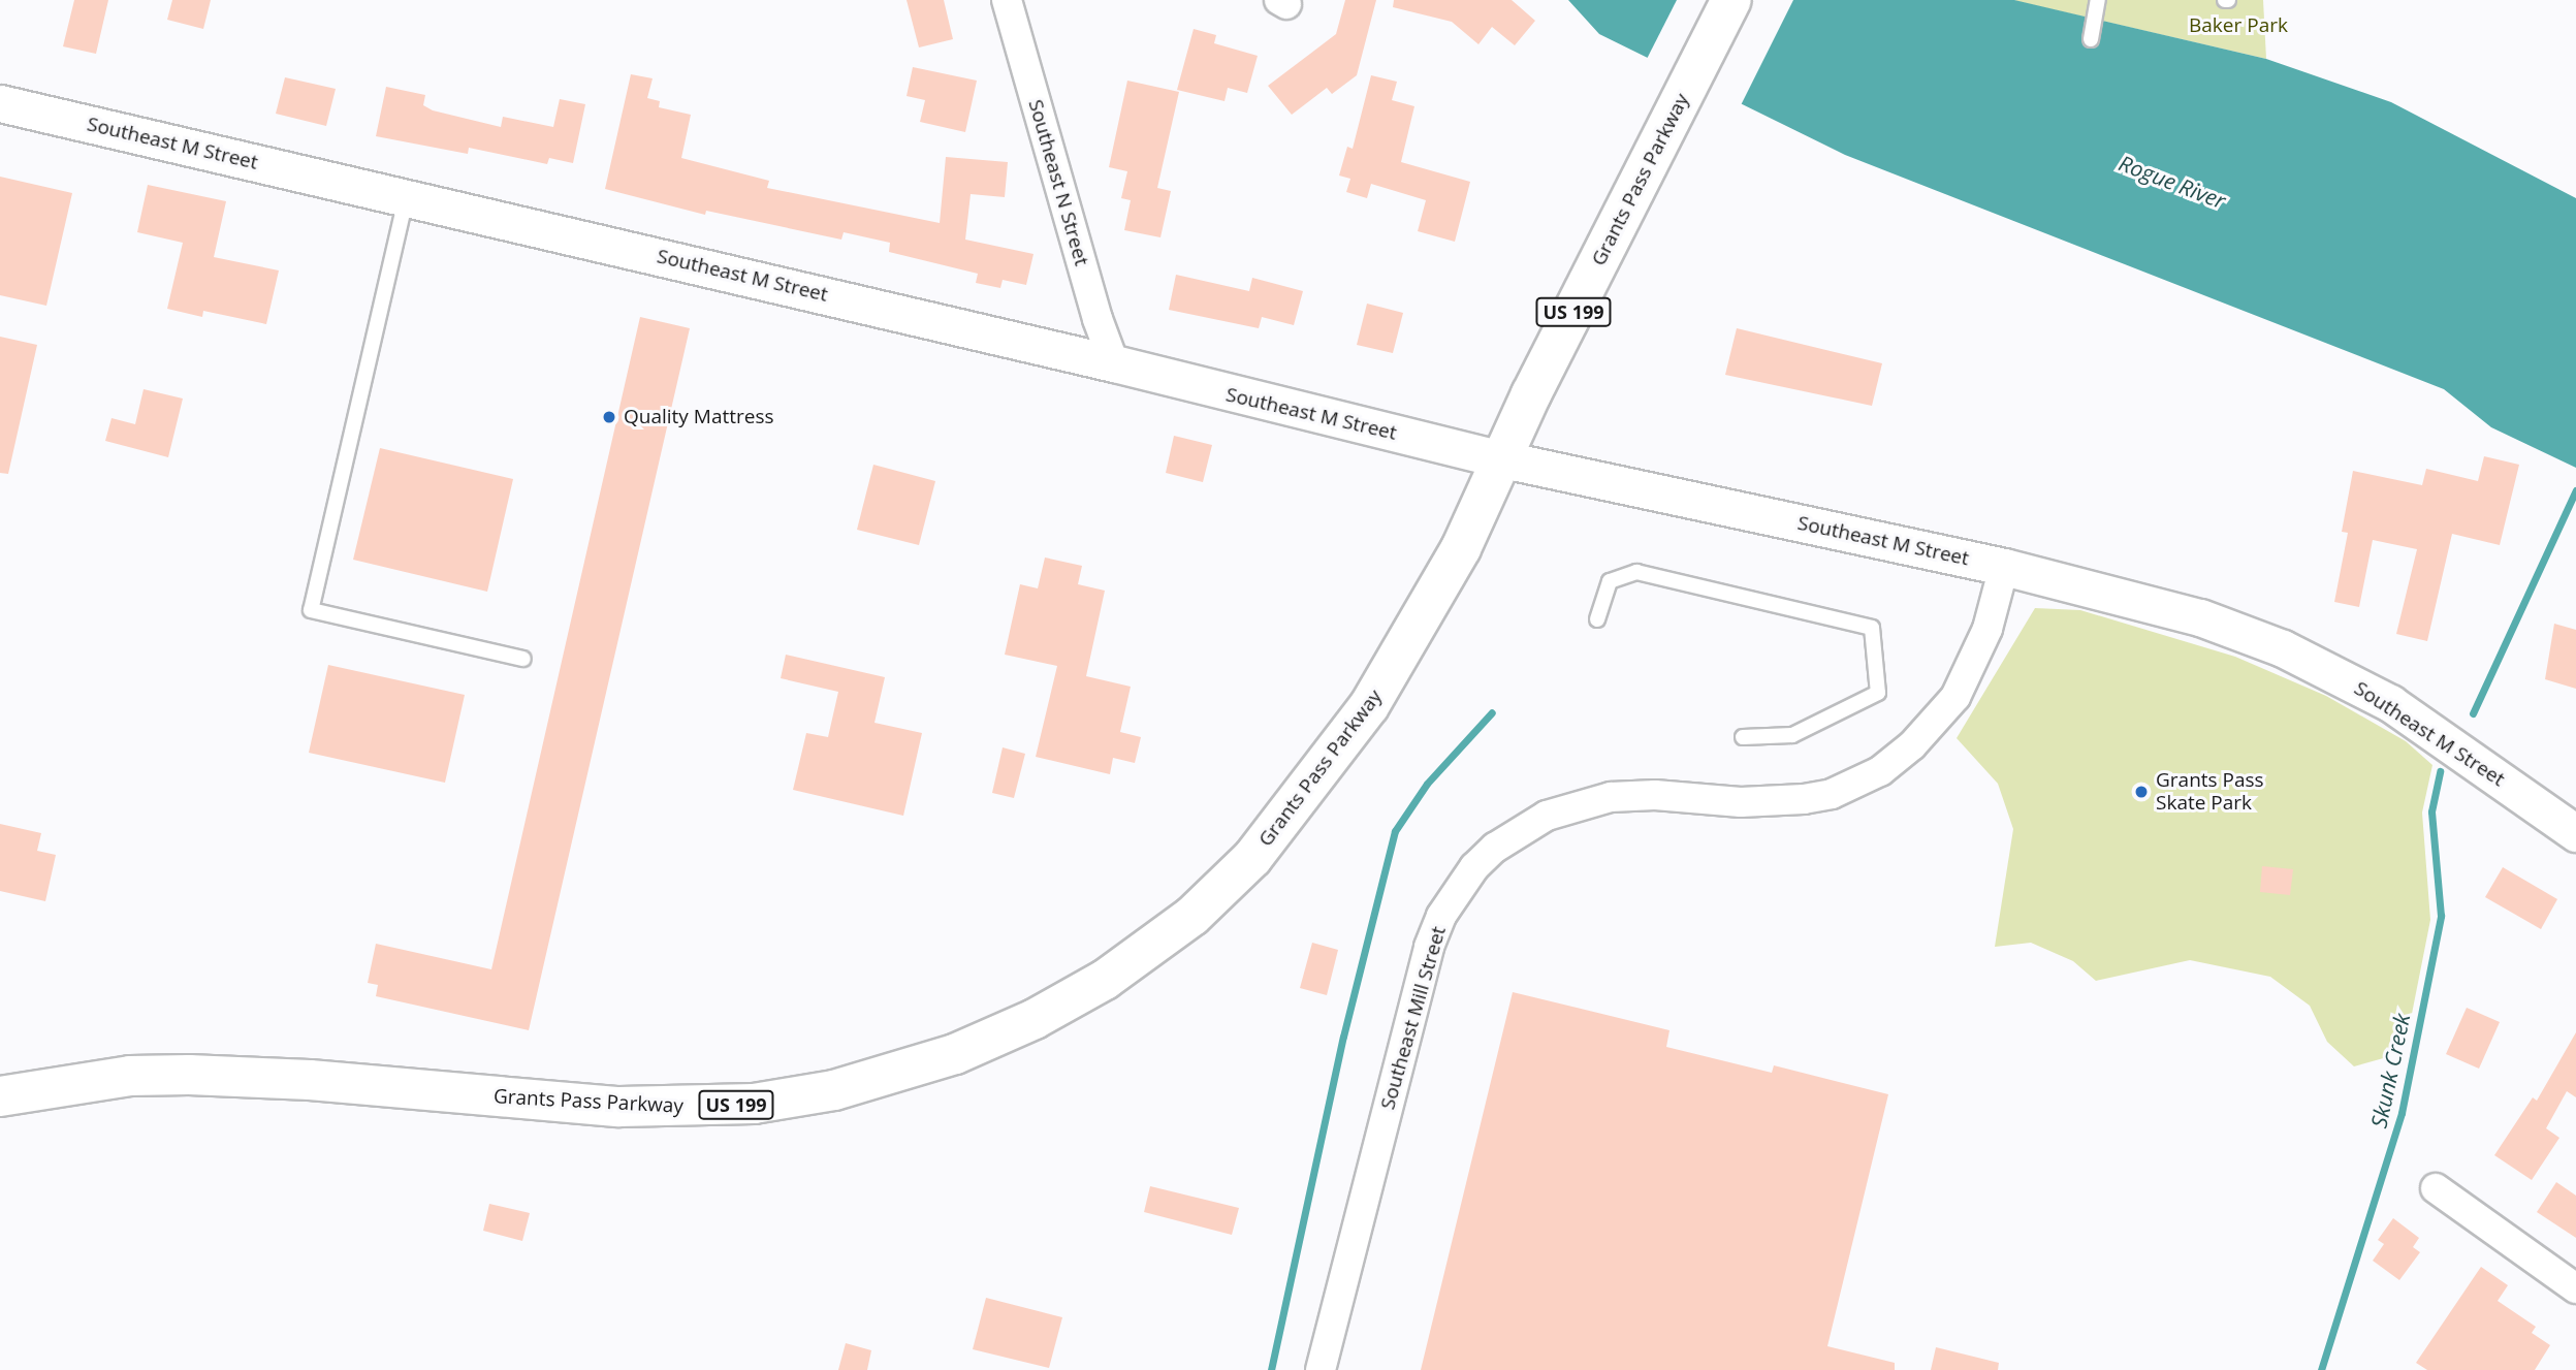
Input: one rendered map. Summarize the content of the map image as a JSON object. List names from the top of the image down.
{
  "streets": {
    "highway": ["Grants Pass Parkway", "US 199"],
    "street": ["Southeast M Street", "Southeast N Street", "Southeast Mill Street"]
  },
  "crossings": [
    ["Southeast M Street", "Grants Pass Parkway"],
    ["Southeast M Street", "Southeast N Street"],
    ["Southeast M Street", "Southeast Mill Street"]
  ],
  "water": ["Rogue River", "Skunk Creek"],
  "parks": ["Baker Park"],
  "places": ["Quality Mattress", "Grants Pass Skate Park"]
}
